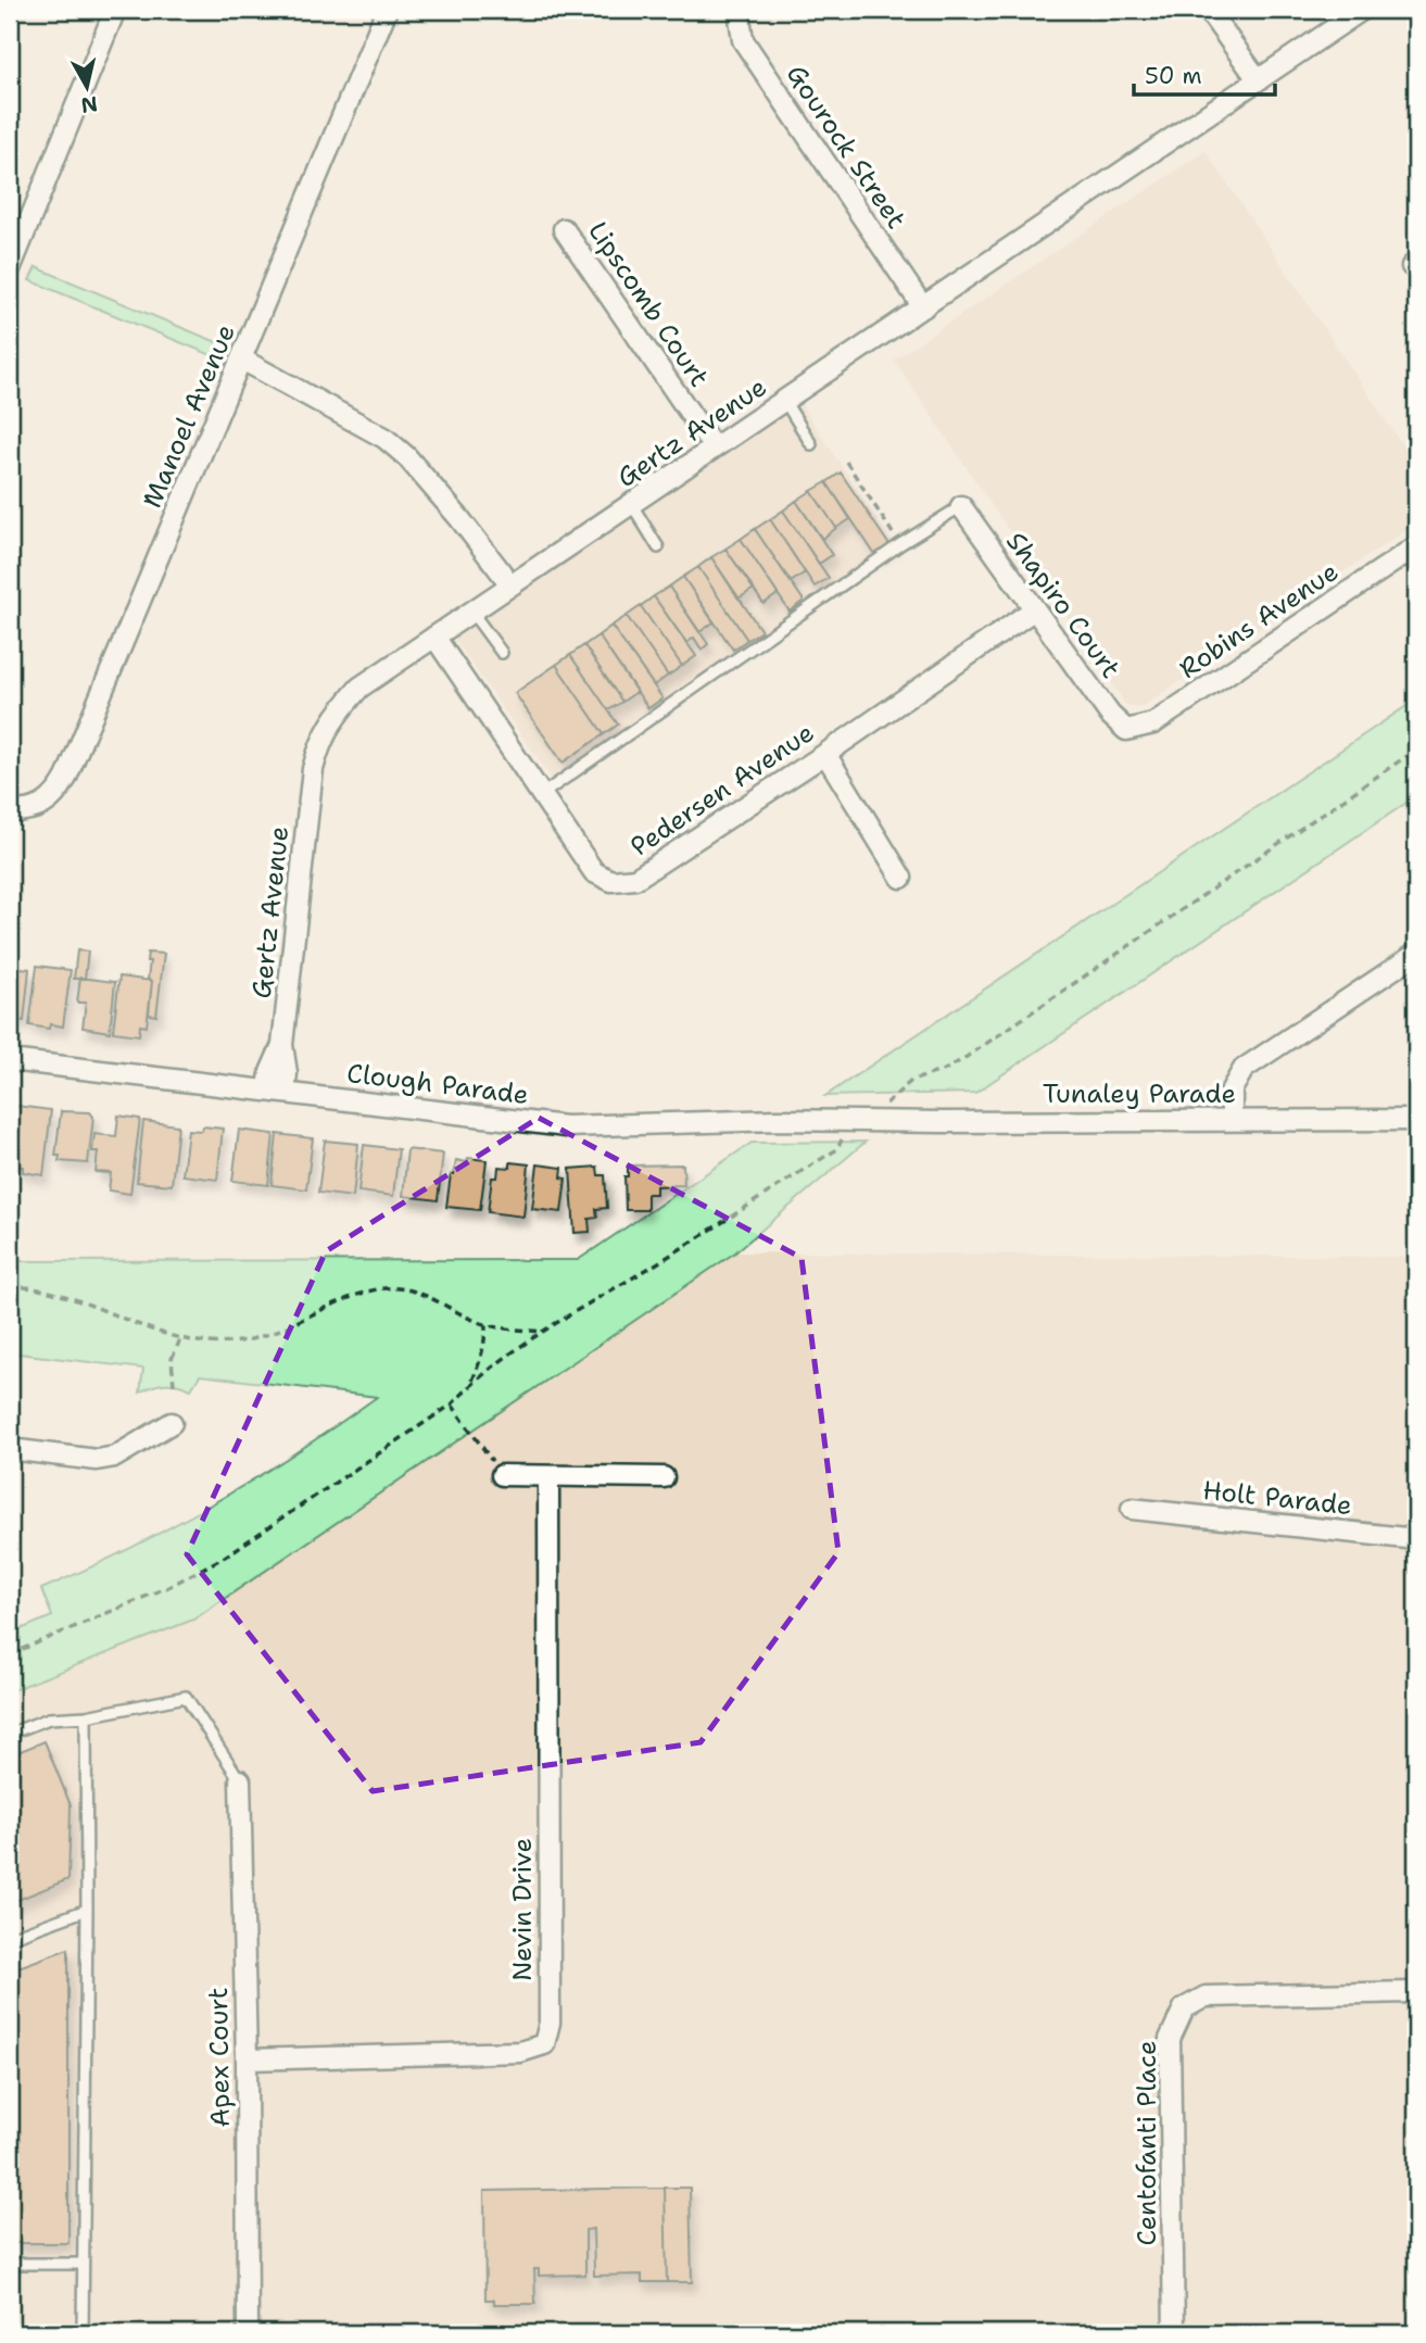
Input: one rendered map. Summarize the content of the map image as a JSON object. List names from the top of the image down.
{
  "streets": {
    "street": [
      "Gourock Street",
      "Lipscomb Court",
      "Manoel Avenue",
      "Gertz Avenue",
      "Shapiro Court",
      "Robins Avenue",
      "Pedersen Avenue",
      "Clough Parade",
      "Tunaley Parade",
      "Holt Parade",
      "Nevin Drive",
      "Apex Court",
      "Centofanti Place"
    ]
  },
  "crossings": [
    ["Gourock Street", "Gertz Avenue"],
    ["Lipscomb Court", "Gertz Avenue"],
    ["Gertz Avenue", "Pedersen Avenue"],
    ["Gertz Avenue", "Clough Parade"],
    ["Shapiro Court", "Robins Avenue"],
    ["Shapiro Court", "Pedersen Avenue"],
    ["Clough Parade", "Tunaley Parade"],
    ["Nevin Drive", "Apex Court"]
  ],
  "scale_bar": "50 m",
  "north": "bottom"
}
